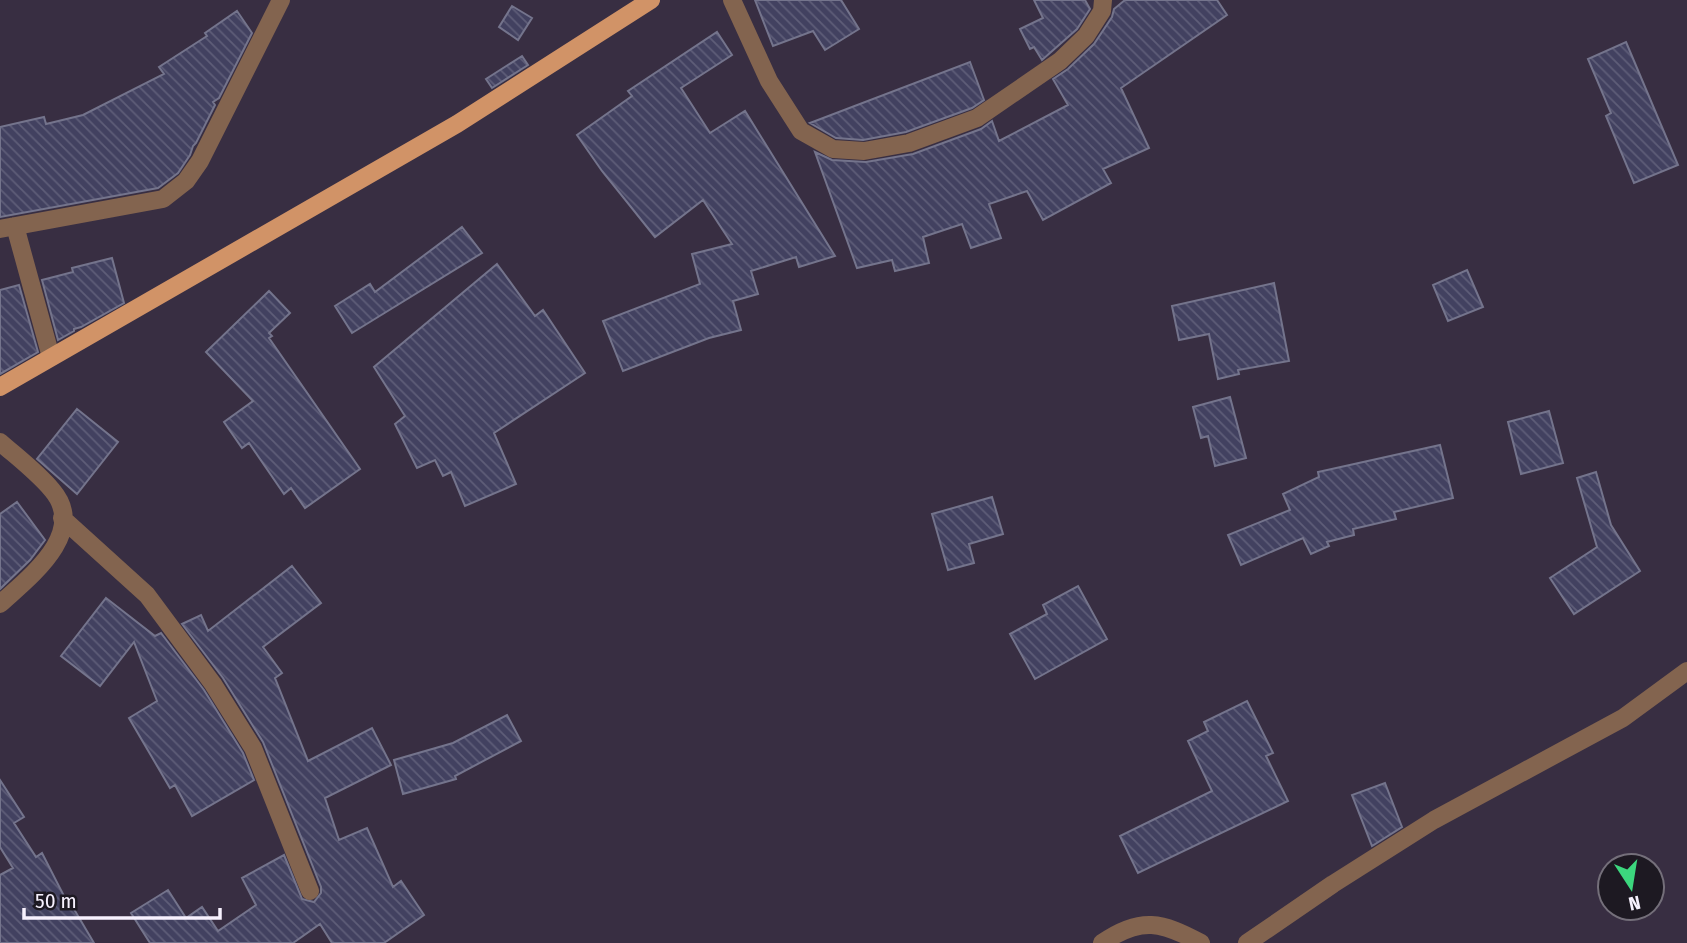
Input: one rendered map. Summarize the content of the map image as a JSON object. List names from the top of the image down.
{
  "scale_bar": "50 m",
  "north": "bottom"
}
